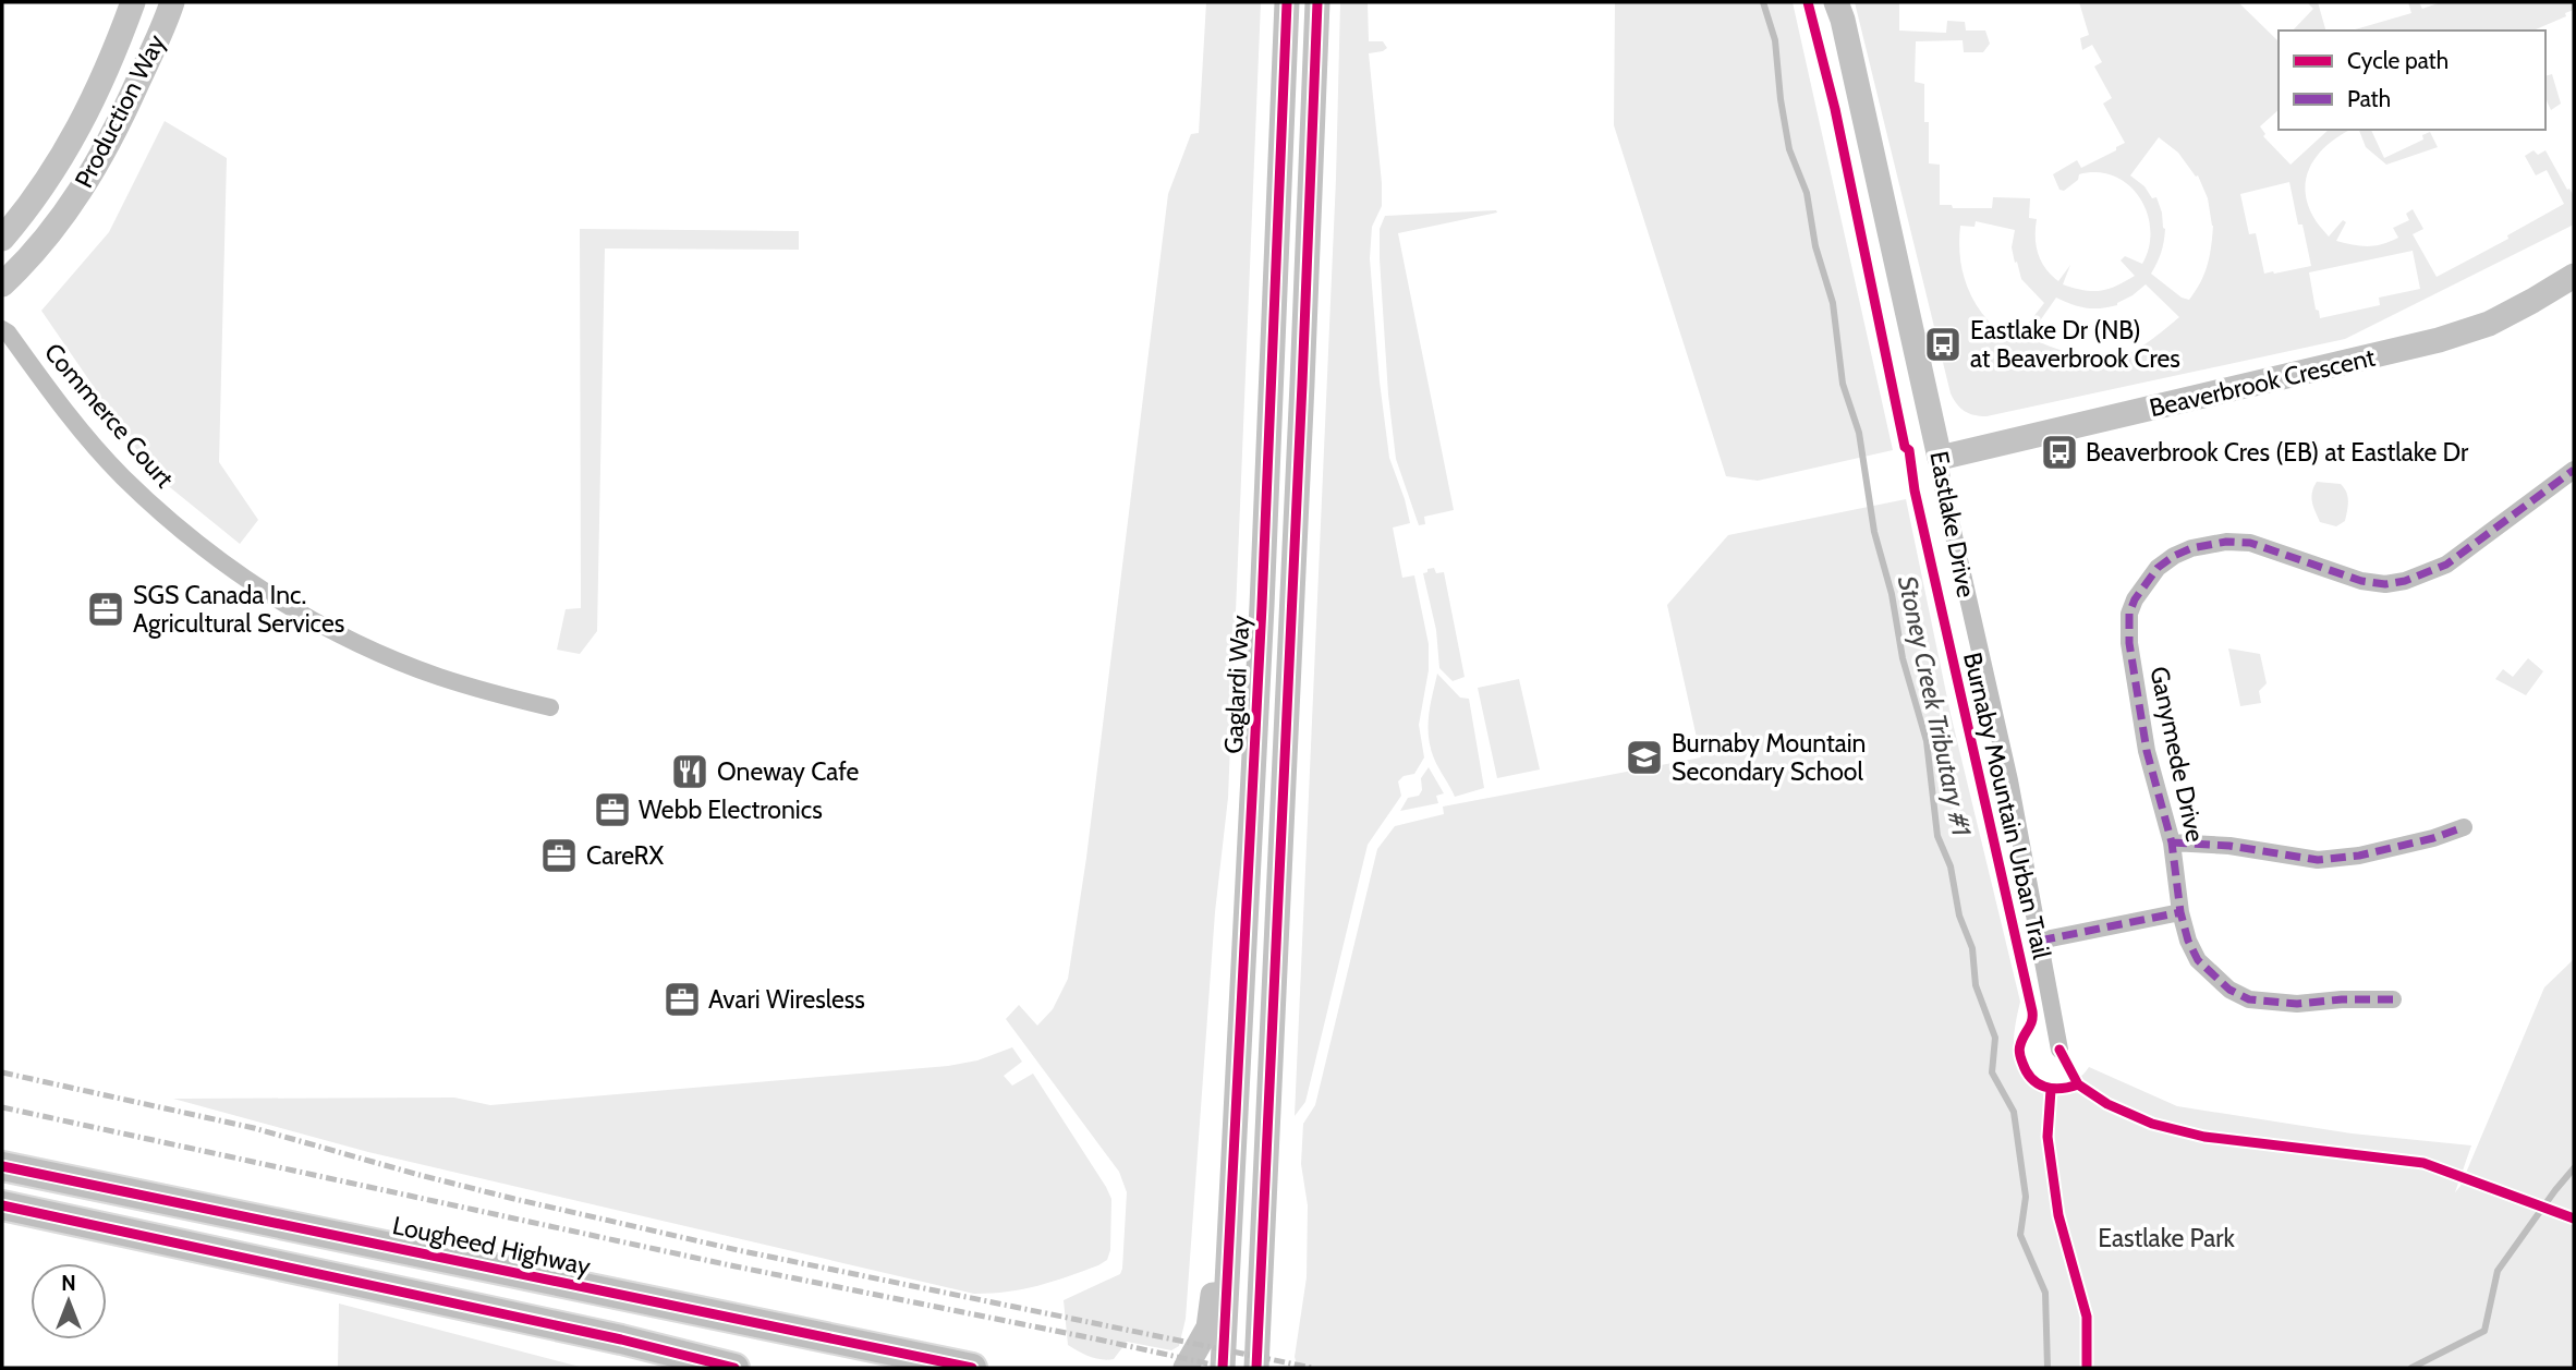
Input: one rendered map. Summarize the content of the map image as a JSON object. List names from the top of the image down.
{
  "streets": {
    "main road": [
      "Production Way",
      "Beaverbrook Crescent",
      "Eastlake Drive",
      "Gaglardi Way",
      "Lougheed Highway"
    ],
    "street": ["Commerce Court", "Ganymede Drive"],
    "cycle path": ["Burnaby Mountain Urban Trail"]
  },
  "crossings": [
    ["Beaverbrook Crescent", "Eastlake Drive"]
  ],
  "water": ["Stoney Creek Tributary #1"],
  "parks": ["Eastlake Park"],
  "places": {
    "bus stop": ["Eastlake Dr (NB) at Beaverbrook Cres", "Beaverbrook Cres (EB) at Eastlake Dr"],
    "office": [
      "SGS Canada Inc. Agricultural Services",
      "Webb Electronics",
      "CareRX",
      "Avari Wiresless"
    ],
    "school or university": ["Burnaby Mountain Secondary School"],
    "restaurant": ["Oneway Cafe"]
  },
  "legend": ["Cycle path", "Path"],
  "north": "top"
}
